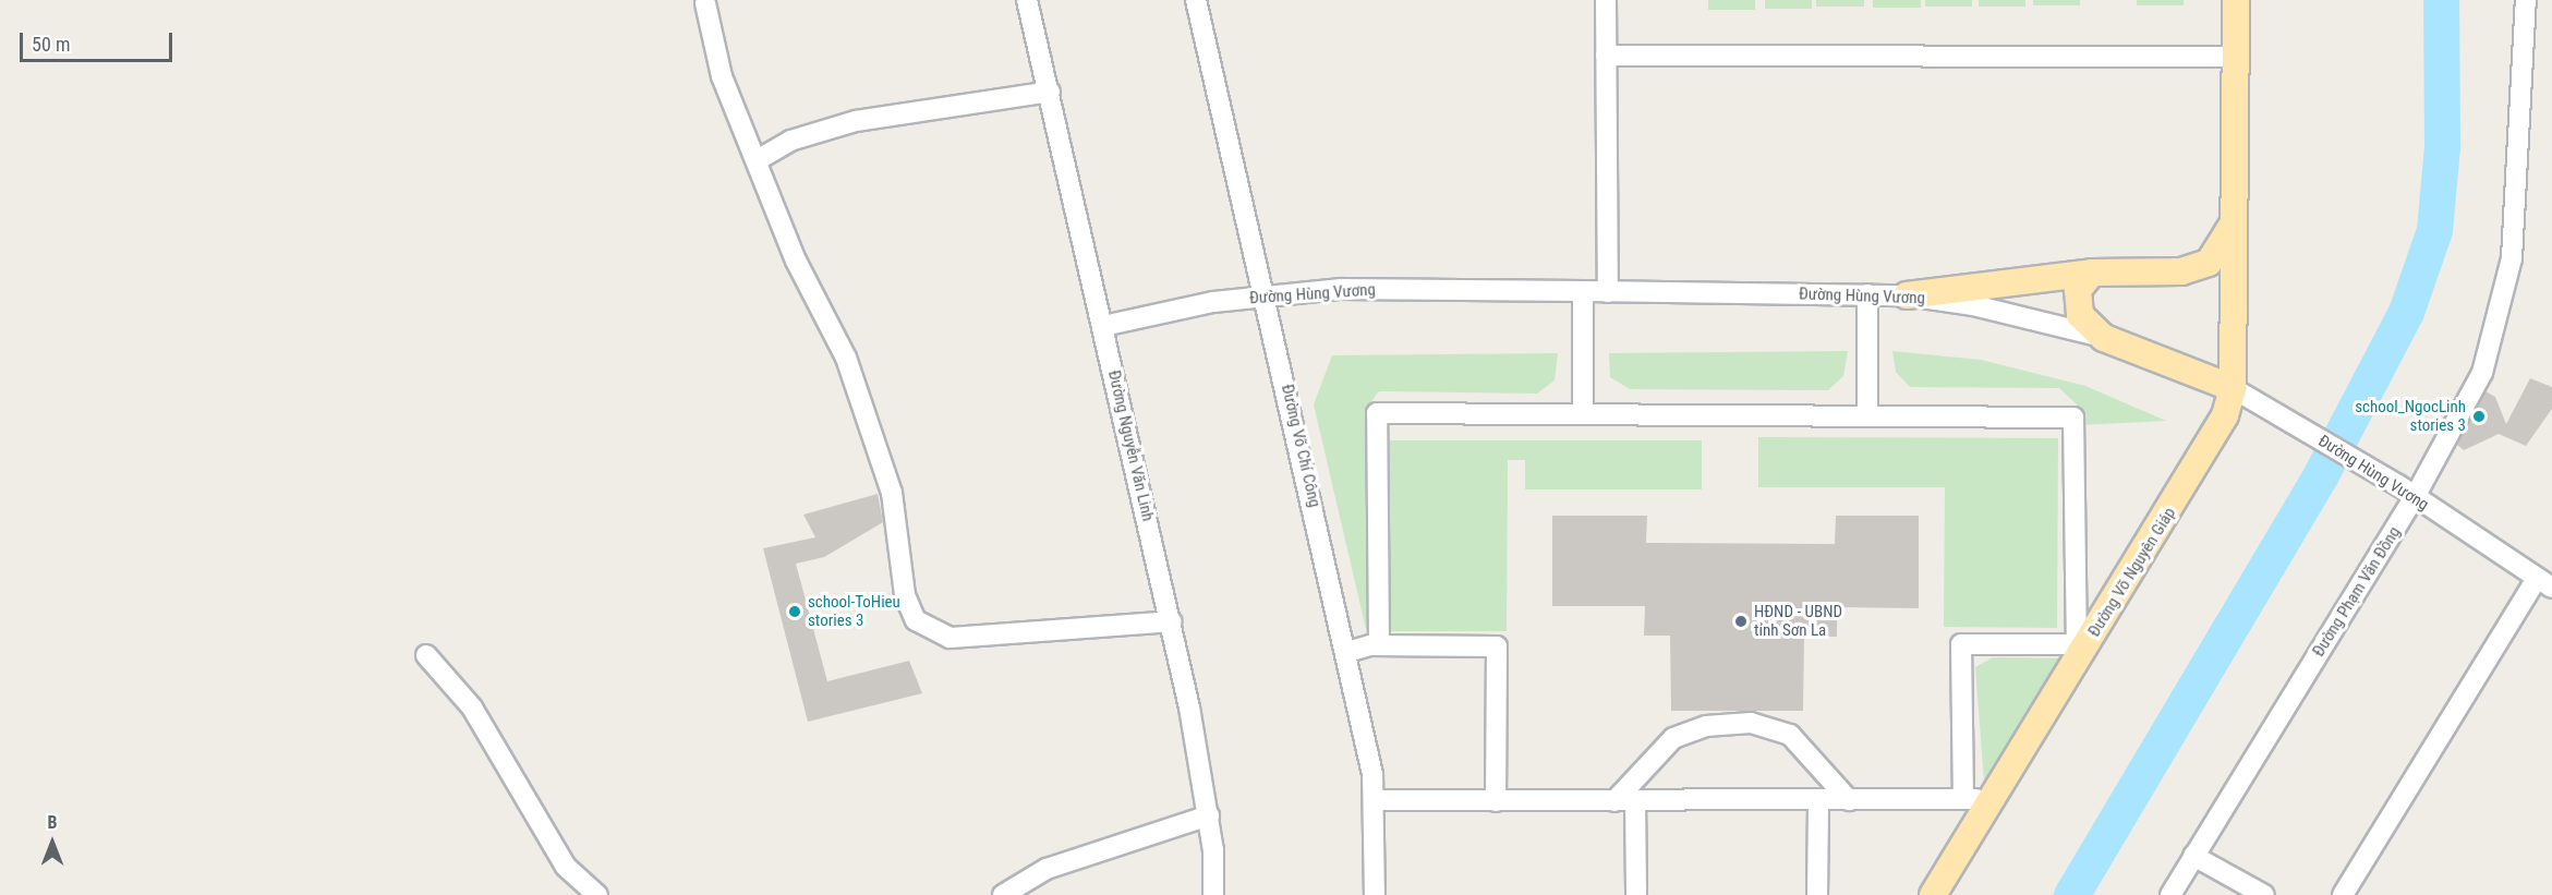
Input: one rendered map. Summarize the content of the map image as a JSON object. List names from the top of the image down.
{
  "streets": {
    "main road": ["Đường Hùng Vương", "Đường Võ Nguyên Giáp"],
    "street": ["Đường Nguyễn Văn Linh", "Đường Võ Chí Công", "Đường Phạm Văn Đồng"]
  },
  "crossings": [
    ["Đường Hùng Vương", "Đường Nguyễn Văn Linh"],
    ["Đường Hùng Vương", "Đường Võ Chí Công"],
    ["Đường Hùng Vương", "Đường Võ Nguyên Giáp"],
    ["Đường Hùng Vương", "Đường Phạm Văn Đồng"]
  ],
  "places": ["school_NgocLinh stories 3", "school-ToHieu stories 3", "HĐND - UBND tỉnh Sơn La"],
  "scale_bar": "50 m",
  "north": "top"
}
